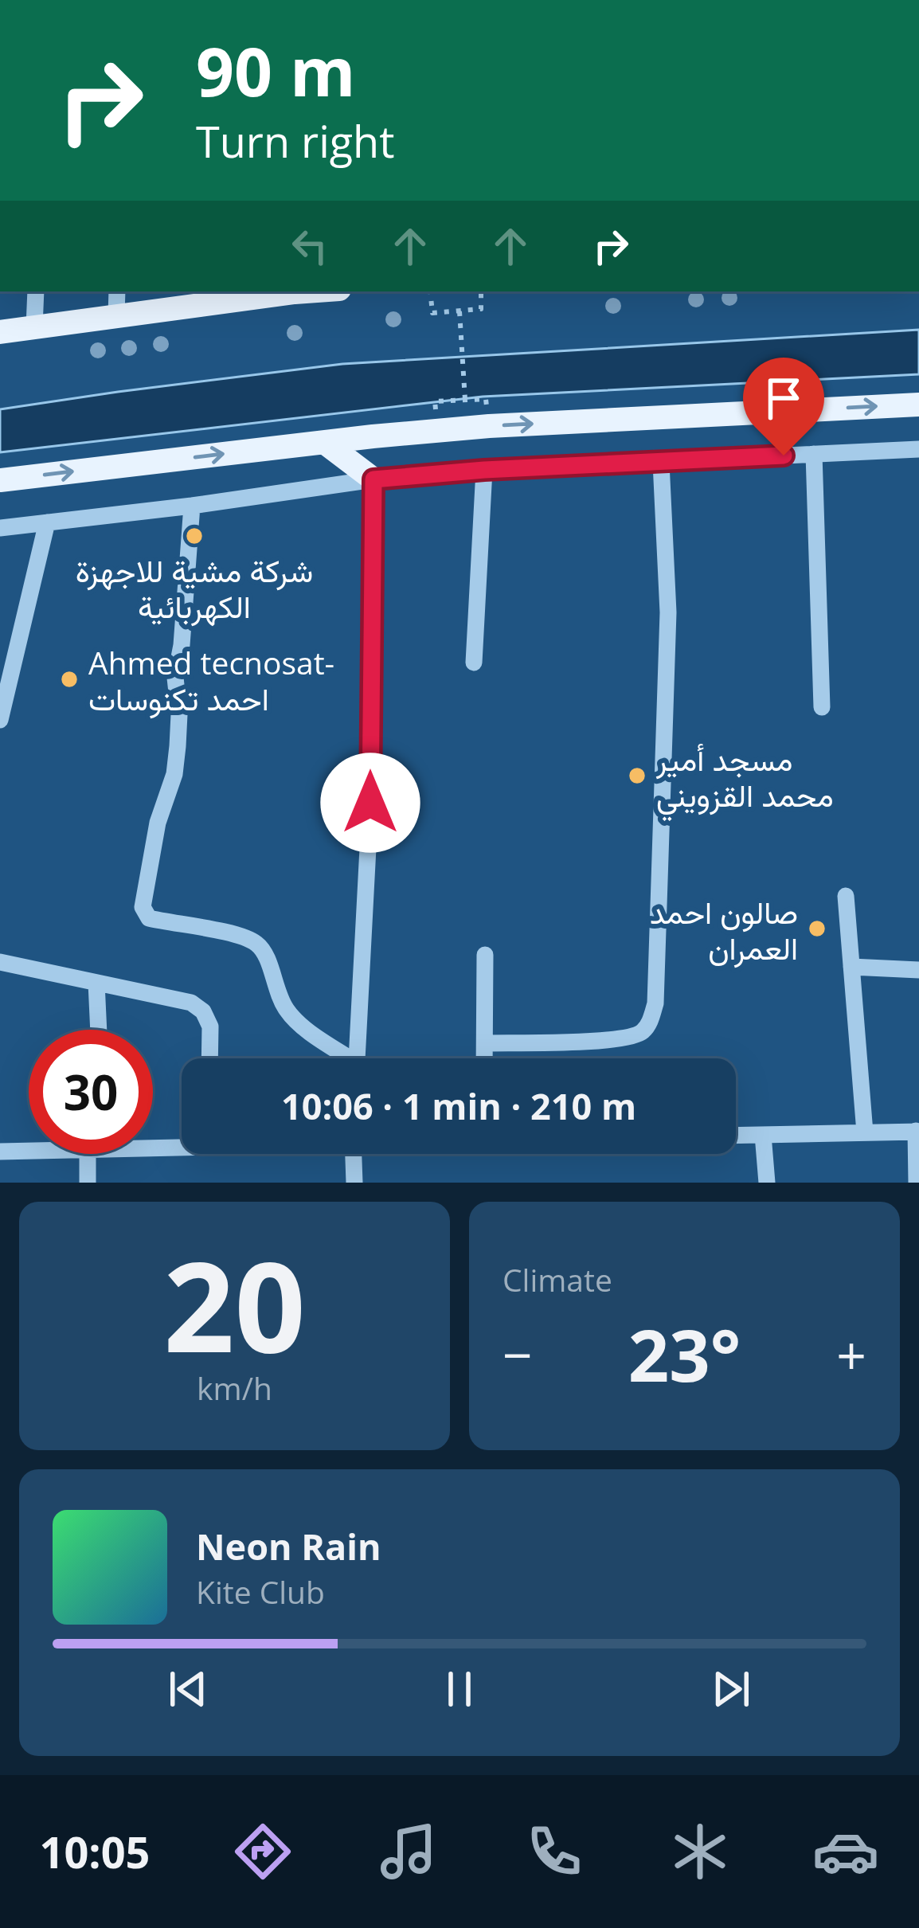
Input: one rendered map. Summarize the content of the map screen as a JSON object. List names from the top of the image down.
{
  "places": [
    "شركة مشية للاجهزة الكهربائية",
    "Ahmed tecnosat- احمد تكنوسات",
    "مسجد أمير محمد القزويني",
    "صالون احمد العمران"
  ],
  "page": {
    "turn": ["90 m", "Turn right"],
    "limit": "30",
    "trip": "10:06 · 1 min · 210 m",
    "tile": [
      ["20", "km/h"],
      "Climate"
    ],
    "heat": ["−", "23°", "+"],
    "song": ["Neon Rain", "Kite Club"],
    "tabs": "10:05"
  }
}
